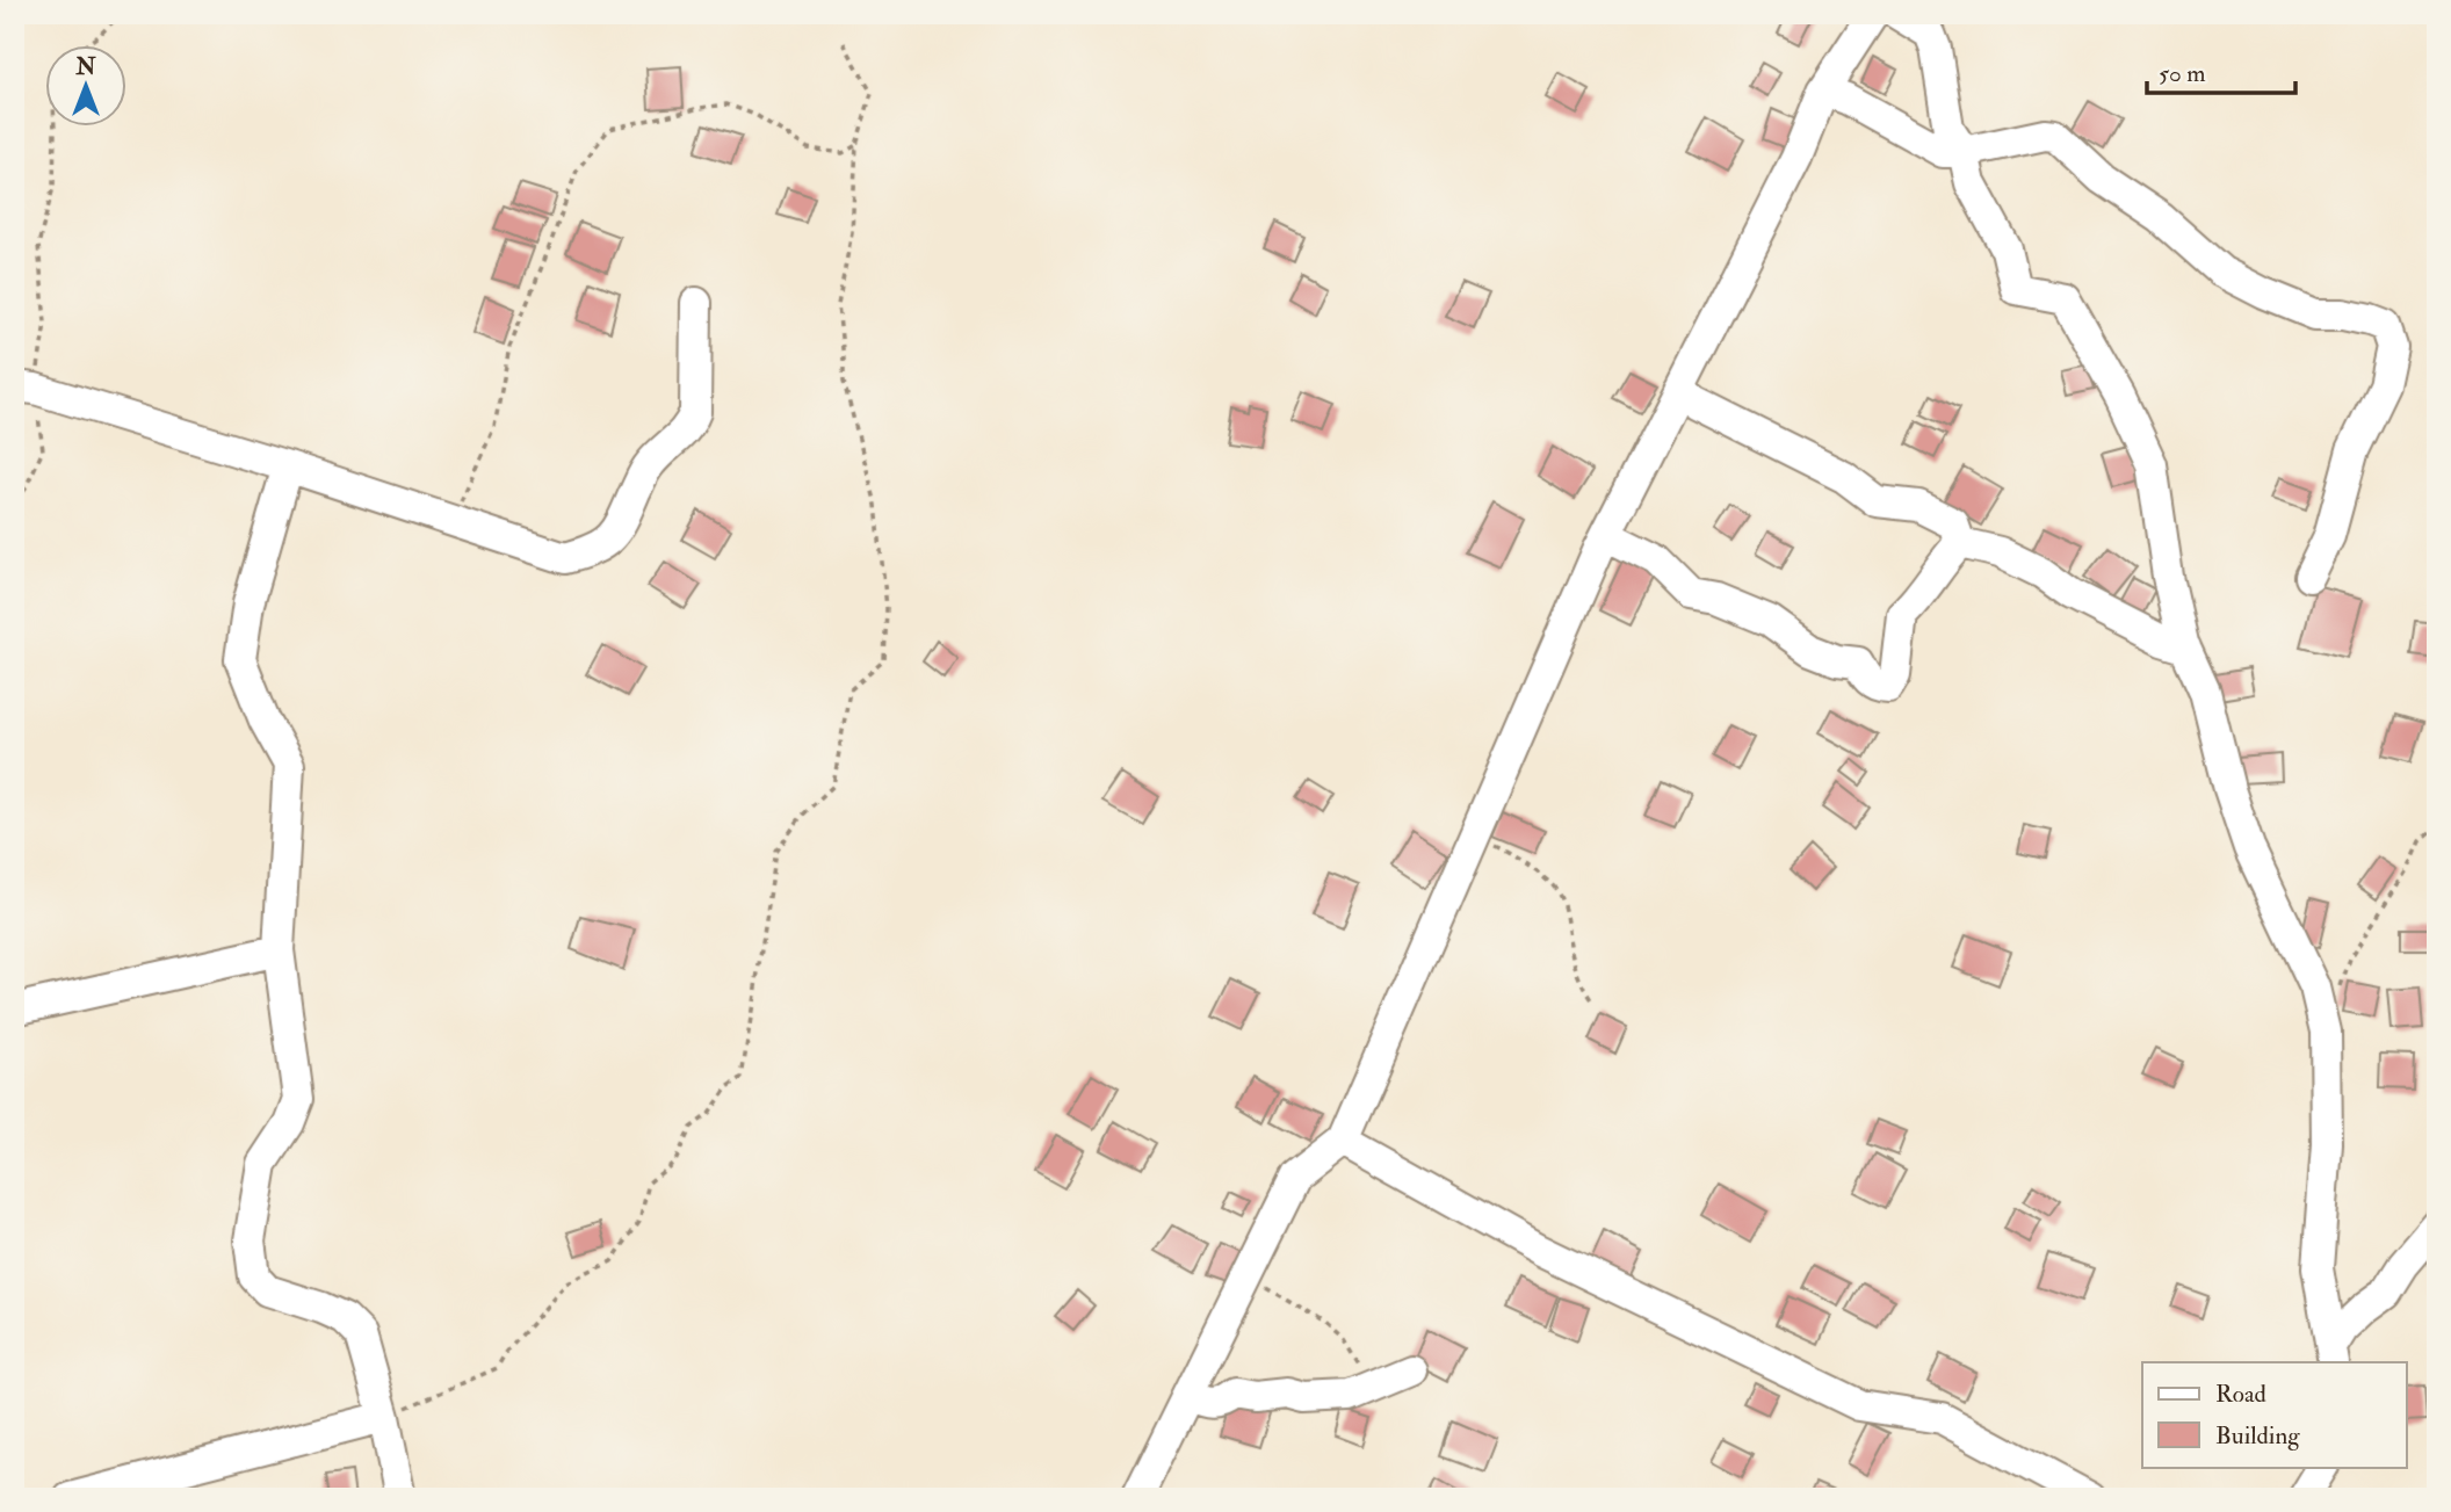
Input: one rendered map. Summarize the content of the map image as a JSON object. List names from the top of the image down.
{
  "legend": ["Road", "Building"],
  "scale_bar": "50 m",
  "north": "top"
}
